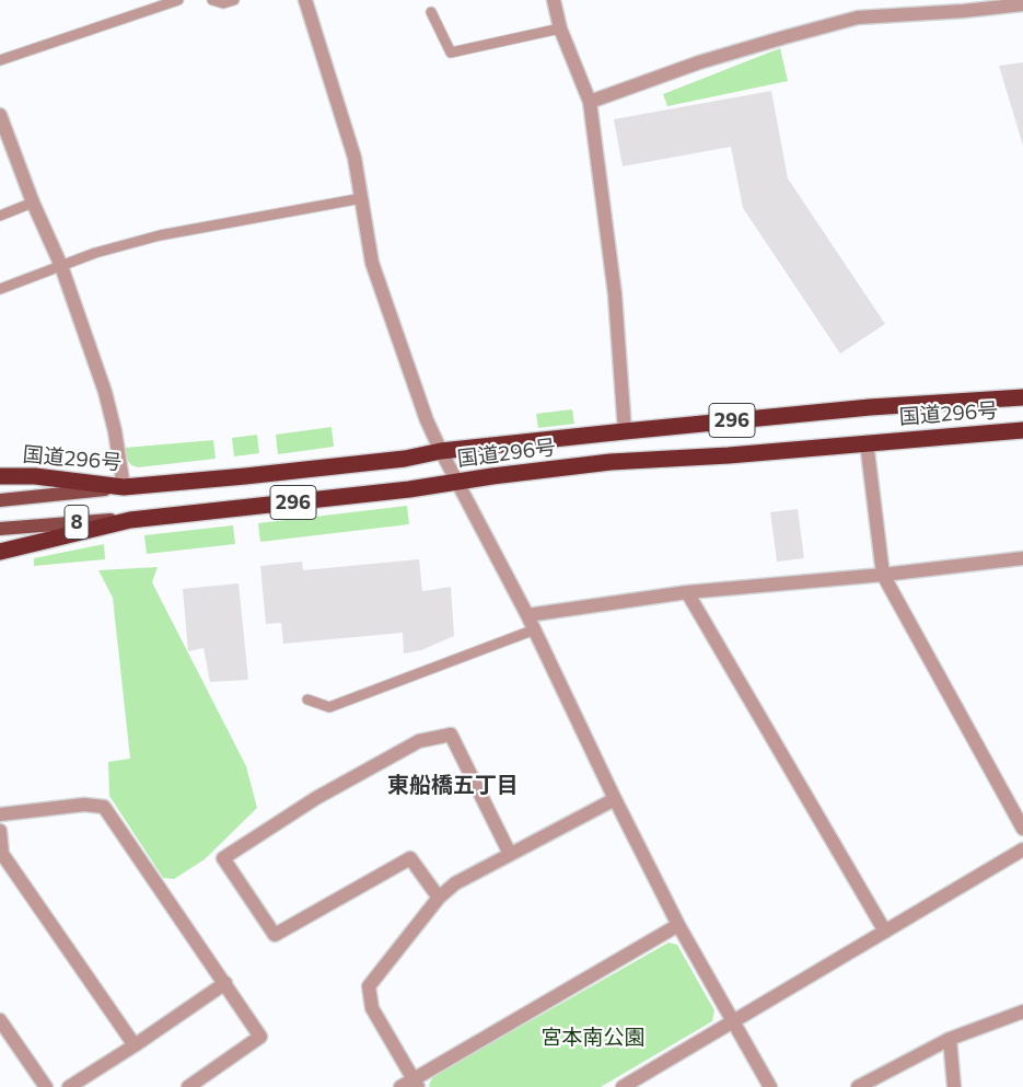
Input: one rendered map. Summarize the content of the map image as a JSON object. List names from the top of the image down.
{
  "streets": {
    "highway": ["国道296号", "296"],
    "main road": ["8"]
  },
  "crossings": [
    ["国道296号", "8"]
  ],
  "districts": ["東船橋五丁目"],
  "parks": ["宮本南公園"]
}
